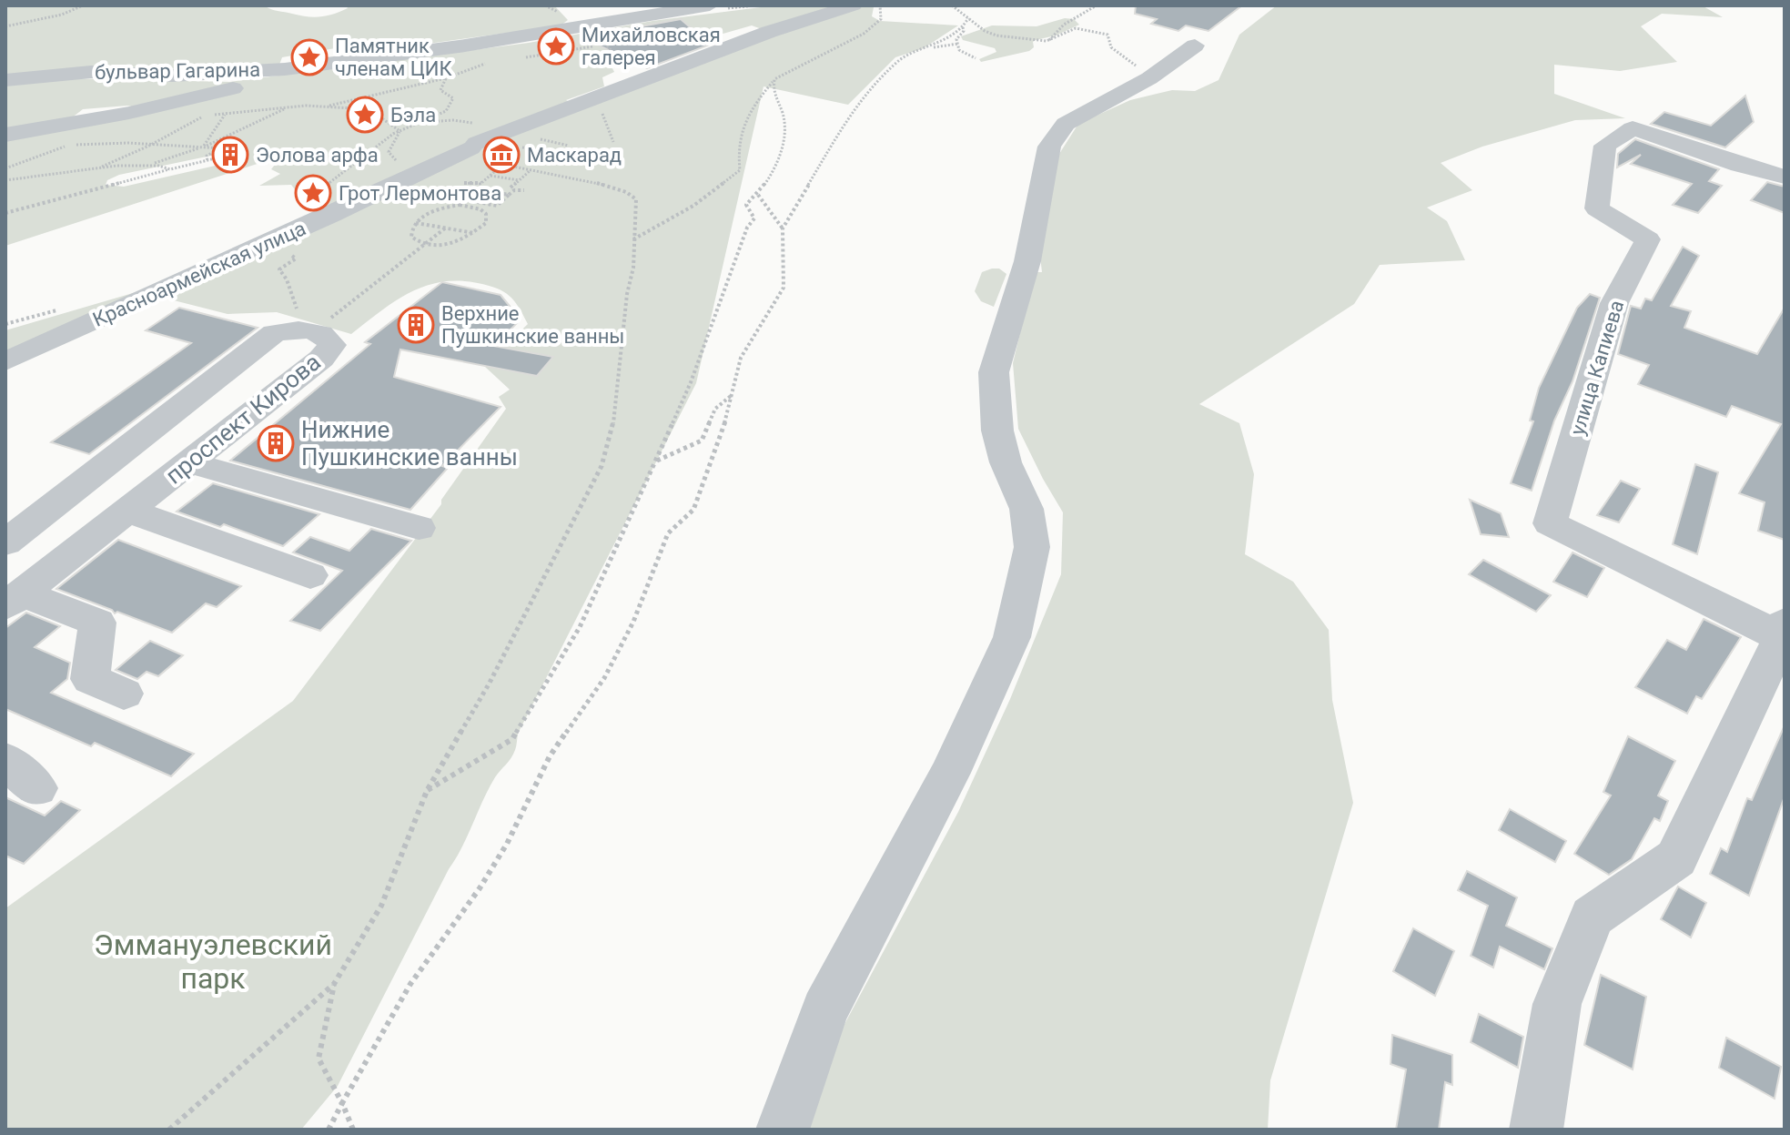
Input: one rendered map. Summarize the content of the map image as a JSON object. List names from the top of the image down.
{
  "streets": {
    "street": [
      "бульвар Гагарина",
      "Красноармейская улица",
      "улица Капиева",
      "проспект Кирова"
    ]
  },
  "parks": ["Эммануэлевский парк"],
  "places": {
    "place": [
      "Михайловская галерея",
      "Памятник членам ЦИК",
      "Бэла",
      "Грот Лермонтова"
    ],
    "building": ["Эолова арфа", "Верхние Пушкинские ванны", "Нижние Пушкинские ванны"],
    "museum": ["Маскарад"]
  }
}
